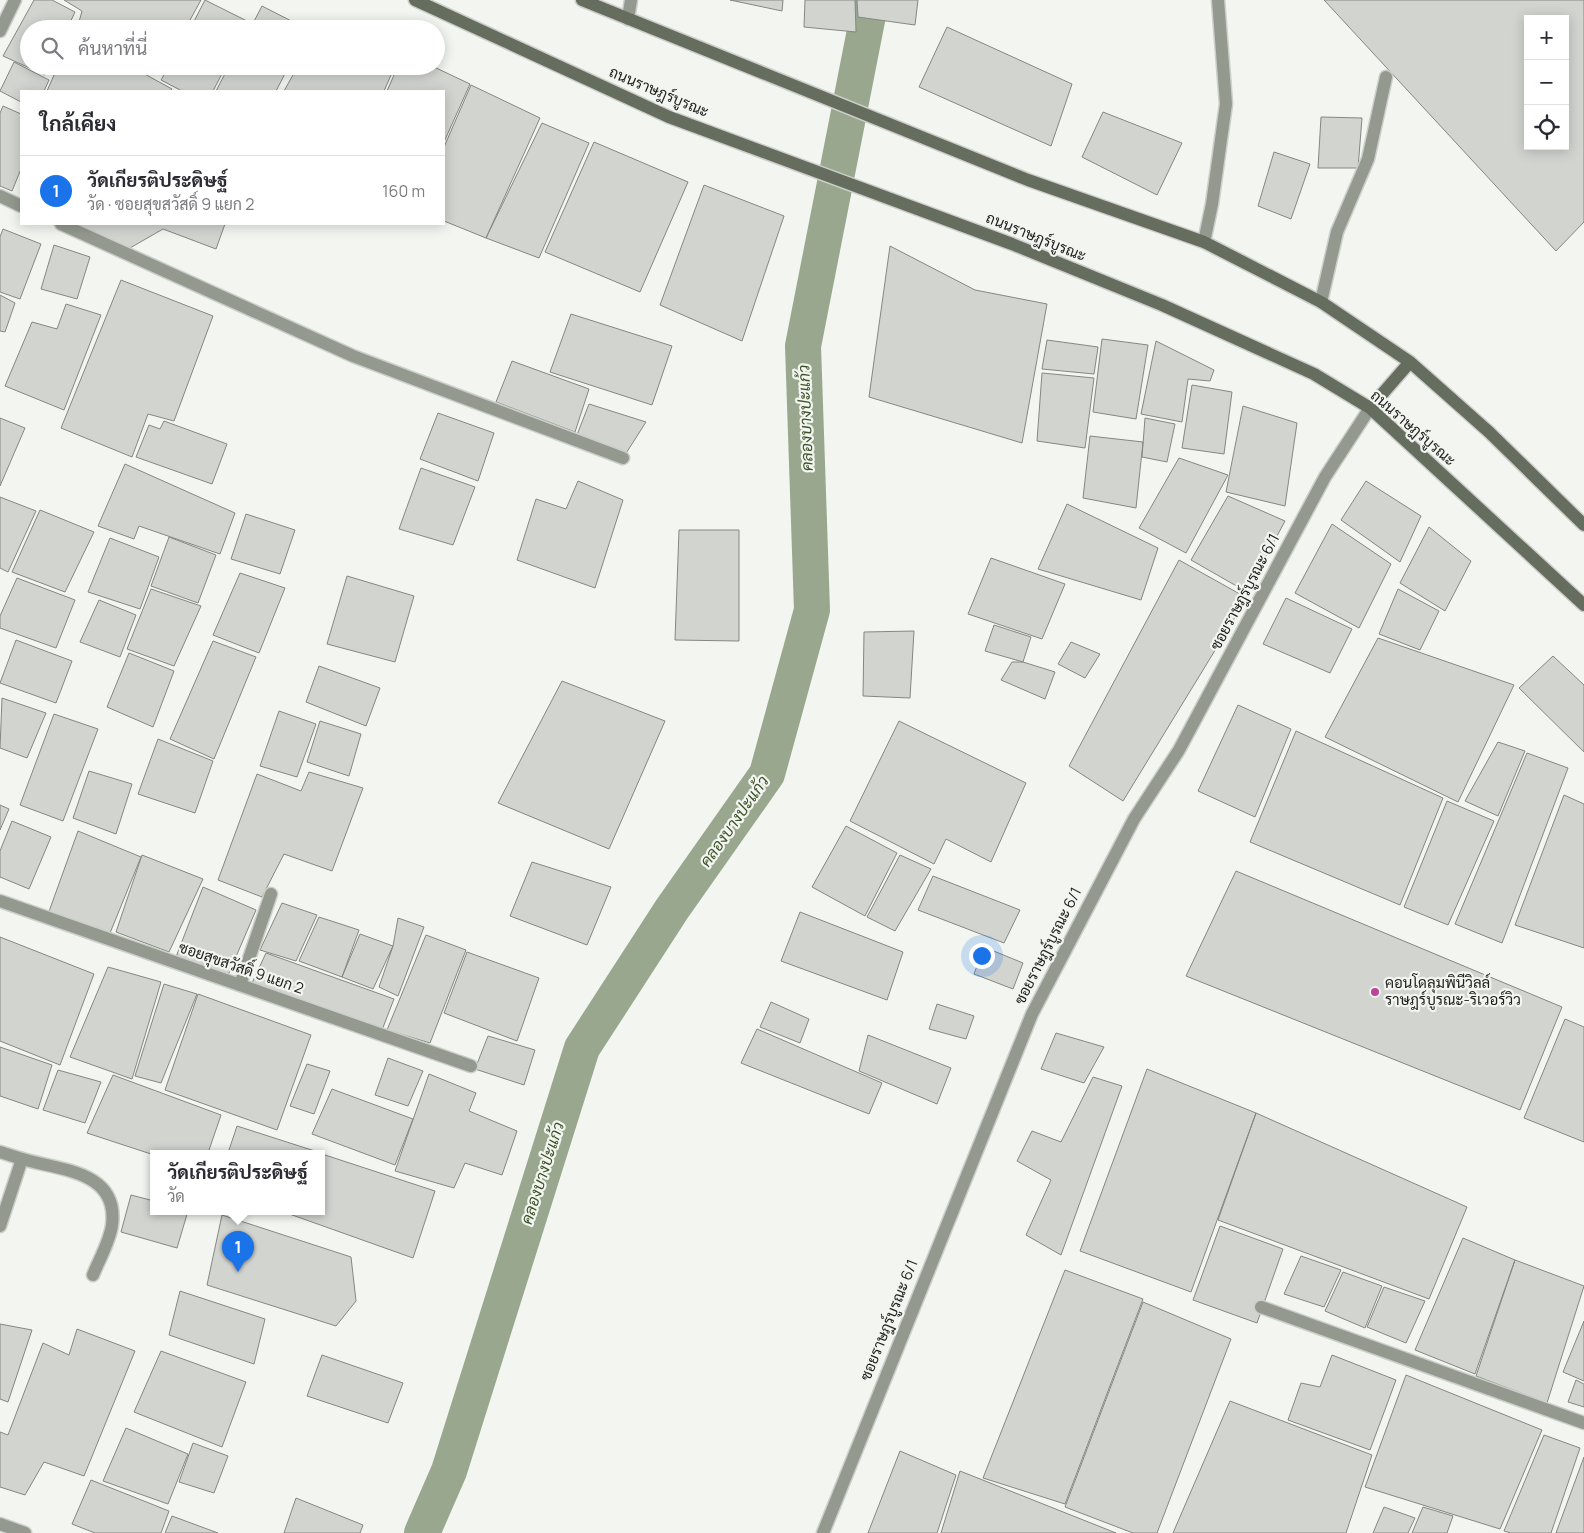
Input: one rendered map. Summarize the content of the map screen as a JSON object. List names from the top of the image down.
{
  "streets": {
    "main road": ["ถนนราษฎร์บูรณะ"],
    "street": ["ซอยราษฎร์บูรณะ 6/1", "ซอยสุขสวัสดิ์ 9 แยก 2"]
  },
  "crossings": [
    ["ถนนราษฎร์บูรณะ", "ซอยราษฎร์บูรณะ 6/1"]
  ],
  "water": ["คลองบางปะแก้ว"],
  "places": ["คอนโดลุมพินีวิลล์ ราษฎร์บูรณะ-ริเวอร์วิว"],
  "page": {
    "map_buttons": ["+", "−"],
    "search": "ค้นหาที่นี่",
    "heading": "ใกล้เคียง",
    "list": [
      {
        "mark": "1",
        "name": "วัดเกียรติประดิษฐ์",
        "note": "วัด · ซอยสุขสวัสดิ์ 9 แยก 2",
        "value": "160 m"
      }
    ],
    "popup": ["วัดเกียรติประดิษฐ์", "วัด"],
    "pins": "1"
  }
}
